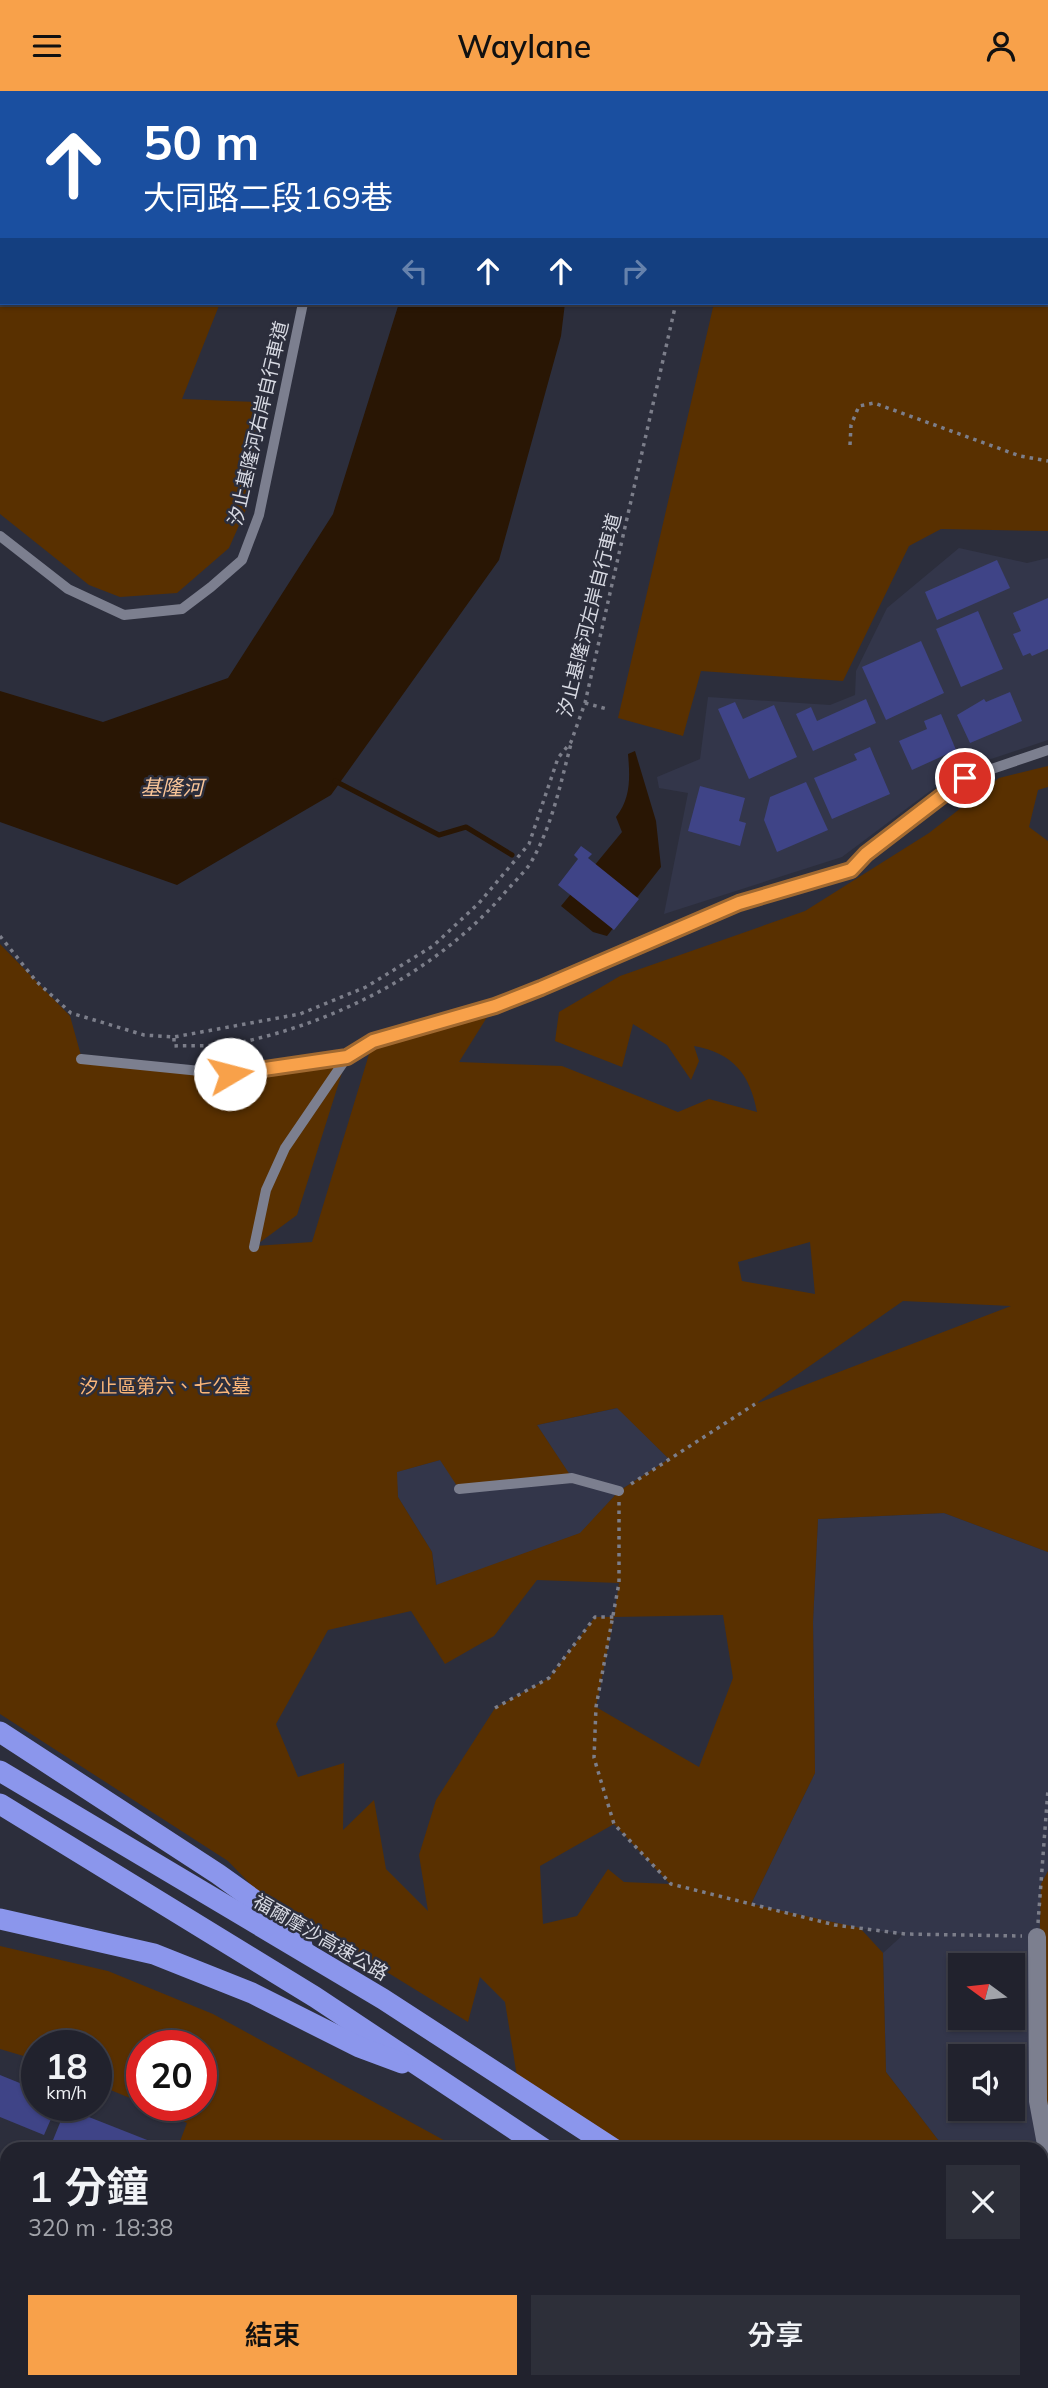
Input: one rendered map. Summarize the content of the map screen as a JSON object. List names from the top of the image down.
{
  "streets": {
    "highway": ["福爾摩沙高速公路"],
    "lane": ["汐止基隆河右岸自行車道"],
    "path": ["汐止基隆河左岸自行車道"]
  },
  "water": ["基隆河"],
  "parks": ["汐止區第六、七公墓"],
  "north": "left",
  "page": {
    "header": "Waylane",
    "turn": ["50 m", "大同路二段169巷"],
    "speed": "18 km/h",
    "limit": "20",
    "heading": ["1 分鐘", "320 m · 18:38"],
    "buttons": ["結束", "分享"]
  }
}
